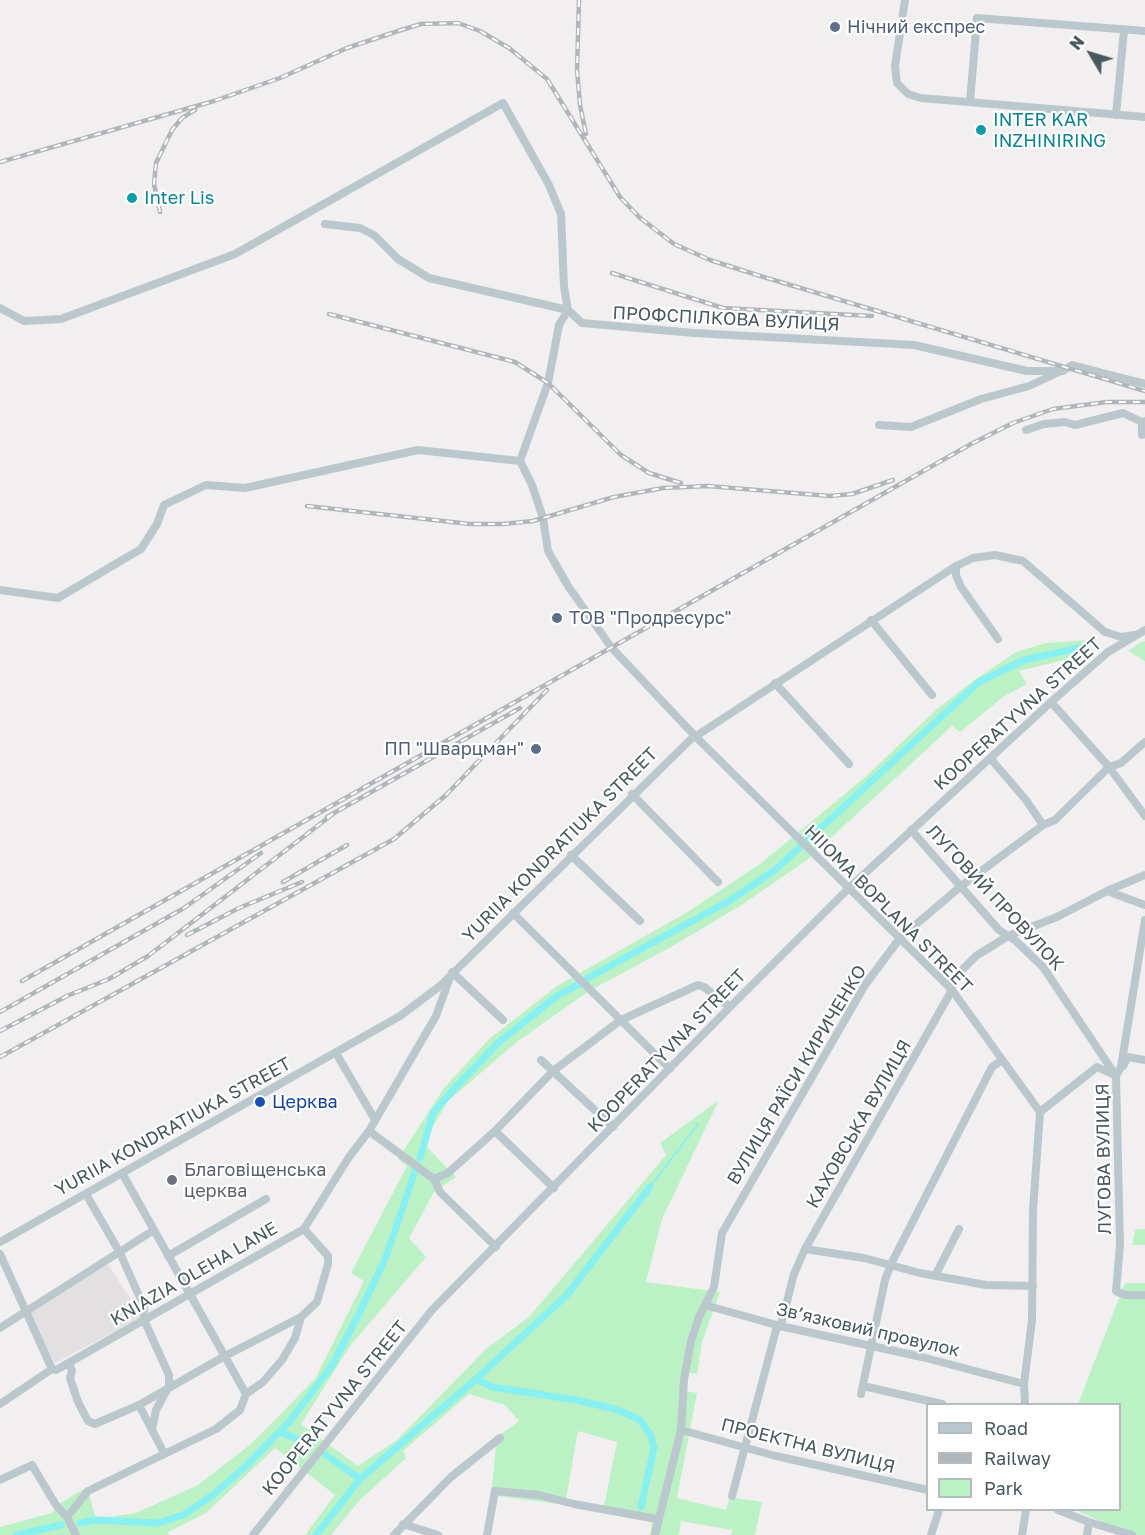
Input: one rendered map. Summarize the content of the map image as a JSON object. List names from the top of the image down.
{
  "streets": {
    "street": [
      "ПРОФСПІЛКОВА ВУЛИЦЯ",
      "KOOPERATYVNA STREET",
      "YURIIA KONDRATIUKA STREET",
      "ЛУГОВИЙ ПРОВУЛОК",
      "HIIOMA BOPLANA STREET",
      "ВУЛИЦЯ РАЇСИ КИРИЧЕНКО",
      "КАХОВСЬКА ВУЛИЦЯ",
      "ЛУГОВА ВУЛИЦЯ",
      "KNIAZIA OLEHA LANE",
      "Звʼязковий провулок",
      "ПРОЕКТНА ВУЛИЦЯ"
    ]
  },
  "crossings": [
    ["KOOPERATYVNA STREET", "ЛУГОВИЙ ПРОВУЛОК"],
    ["KOOPERATYVNA STREET", "HIIOMA BOPLANA STREET"],
    ["YURIIA KONDRATIUKA STREET", "HIIOMA BOPLANA STREET"],
    ["YURIIA KONDRATIUKA STREET", "KNIAZIA OLEHA LANE"],
    ["ЛУГОВИЙ ПРОВУЛОК", "ВУЛИЦЯ РАЇСИ КИРИЧЕНКО"],
    ["ЛУГОВИЙ ПРОВУЛОК", "КАХОВСЬКА ВУЛИЦЯ"],
    ["ЛУГОВИЙ ПРОВУЛОК", "ЛУГОВА ВУЛИЦЯ"],
    ["HIIOMA BOPLANA STREET", "ВУЛИЦЯ РАЇСИ КИРИЧЕНКО"],
    ["HIIOMA BOPLANA STREET", "КАХОВСЬКА ВУЛИЦЯ"],
    ["ВУЛИЦЯ РАЇСИ КИРИЧЕНКО", "Звʼязковий провулок"],
    ["ВУЛИЦЯ РАЇСИ КИРИЧЕНКО", "ПРОЕКТНА ВУЛИЦЯ"],
    ["КАХОВСЬКА ВУЛИЦЯ", "Звʼязковий провулок"],
    ["КАХОВСЬКА ВУЛИЦЯ", "ПРОЕКТНА ВУЛИЦЯ"]
  ],
  "places": [
    "Нічний експрес",
    "INTER KAR INZHINIRING",
    "Inter Lis",
    "ТОВ \"Продресурс\"",
    "ПП \"Шварцман\"",
    "Церква",
    "Благовіщенська церква"
  ],
  "legend": ["Road", "Railway", "Park"],
  "north": "top left"
}
